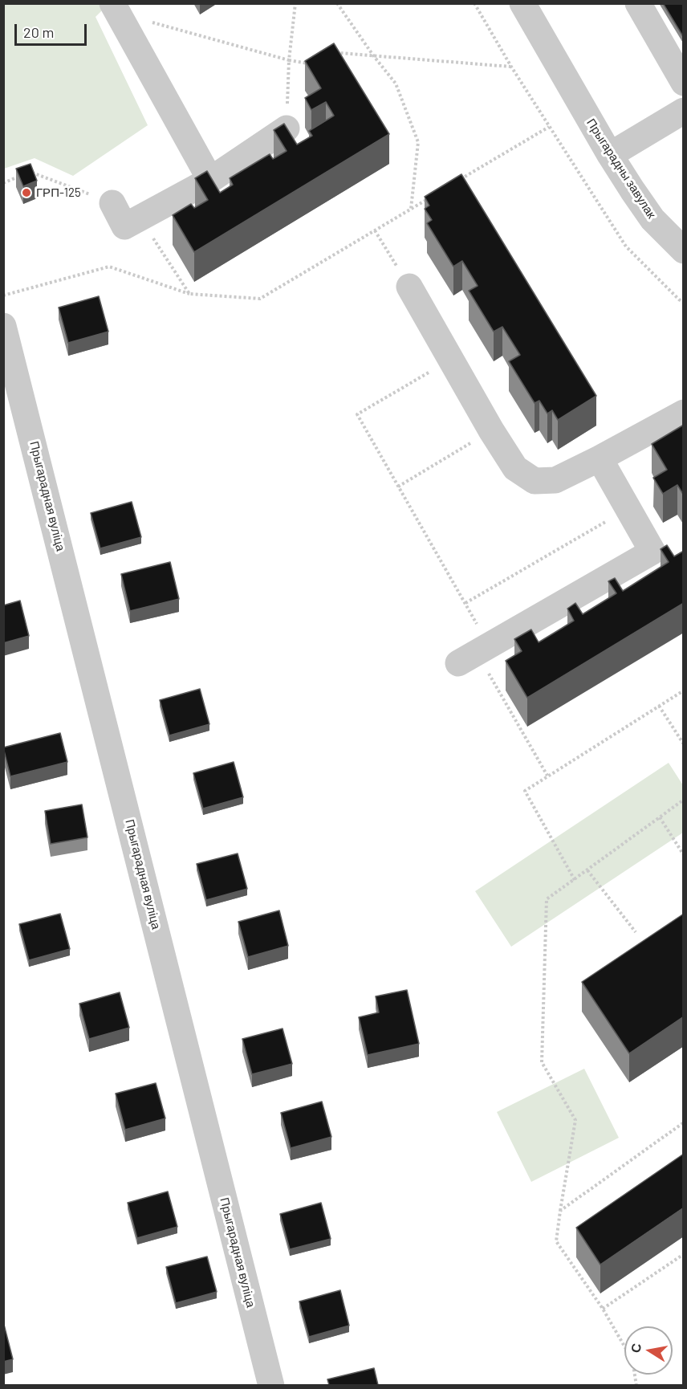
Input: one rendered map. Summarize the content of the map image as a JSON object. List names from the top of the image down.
{
  "streets": {
    "street": ["Прыгарадны завулак", "Прыгарадная вуліца"]
  },
  "places": ["ГРП-125"],
  "scale_bar": "20 m",
  "north": "left"
}
